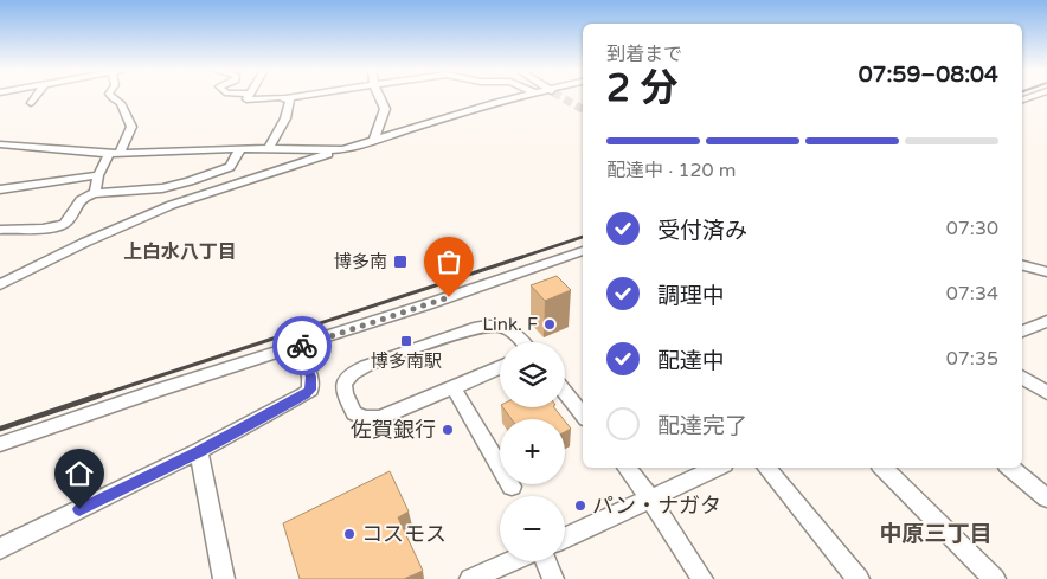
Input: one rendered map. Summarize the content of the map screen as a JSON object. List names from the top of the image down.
{
  "districts": ["上白水八丁目", "中原三丁目"],
  "places": {
    "transit": ["博多南", "博多南駅"],
    "other": [
      "Link. F",
      "佐賀銀行",
      "パン・ナガタ",
      "コスモス"
    ]
  },
  "page": {
    "heading": ["2 分", "到着まで", "07:59–08:04"],
    "bar": "配達中 · 120 m",
    "list": [
      ["受付済み", "07:30"],
      ["調理中", "07:34"],
      ["配達中", "07:35"],
      "配達完了"
    ],
    "map_buttons": ["+", "−"]
  }
}
